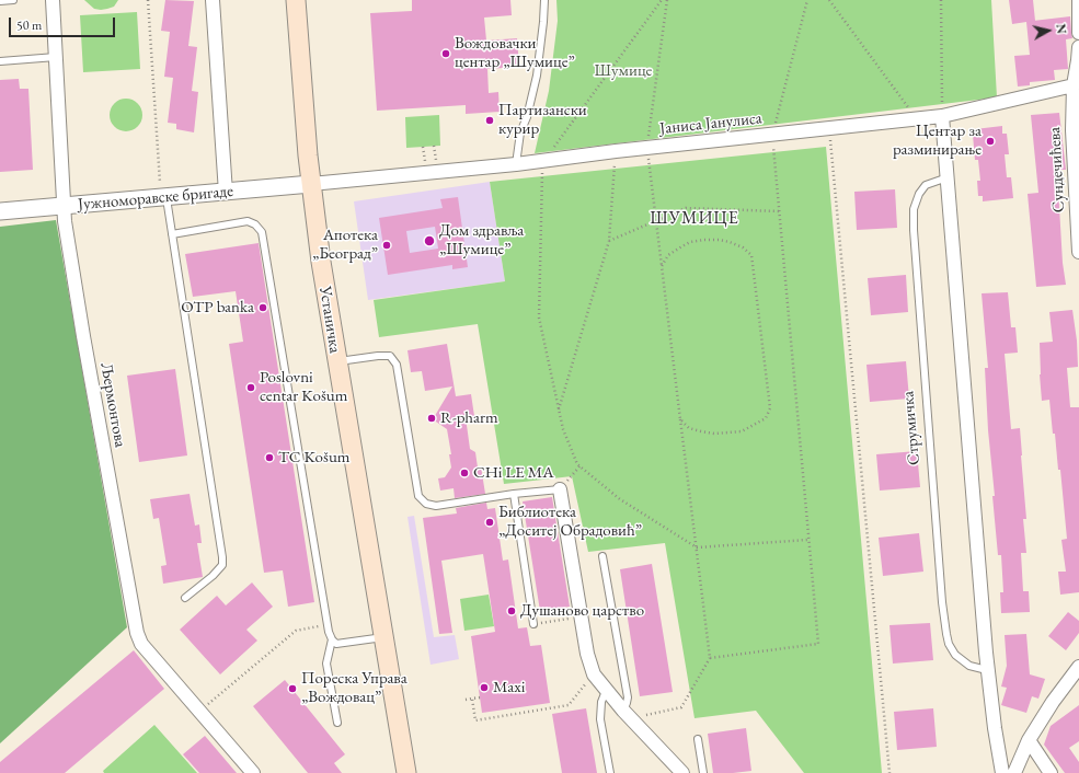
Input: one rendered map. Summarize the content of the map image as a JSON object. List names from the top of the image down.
{
  "streets": {
    "main road": ["Устаничка"],
    "street": [
      "Јаниса Јанулиса",
      "Сундечићева",
      "Јужноморавске бригаде",
      "Љермонтова"
    ],
    "lane": ["Струмичка"]
  },
  "crossings": [
    ["Јаниса Јанулиса", "Сундечићева"],
    ["Јаниса Јанулиса", "Јужноморавске бригаде"],
    ["Јаниса Јанулиса", "Устаничка"],
    ["Јужноморавске бригаде", "Устаничка"],
    ["Јужноморавске бригаде", "Љермонтова"]
  ],
  "districts": ["ШУМИЦЕ"],
  "parks": ["Шумице"],
  "places": [
    "Вождовачки центар „Шумице”",
    "Партизански курир",
    "Центар за разминирање",
    "Дом здравља „Шумице”",
    "Апотека „Београд”",
    "OTP banka",
    "Poslovni centar Košum",
    "R-pharm",
    "TC Košum",
    "CHi LE MA",
    "Библиотека „Доситеј Обрадовић”",
    "Душаново царство",
    "Maxi",
    "Пореска Управа „Вождовац”"
  ],
  "scale_bar": "50 m",
  "north": "right"
}
